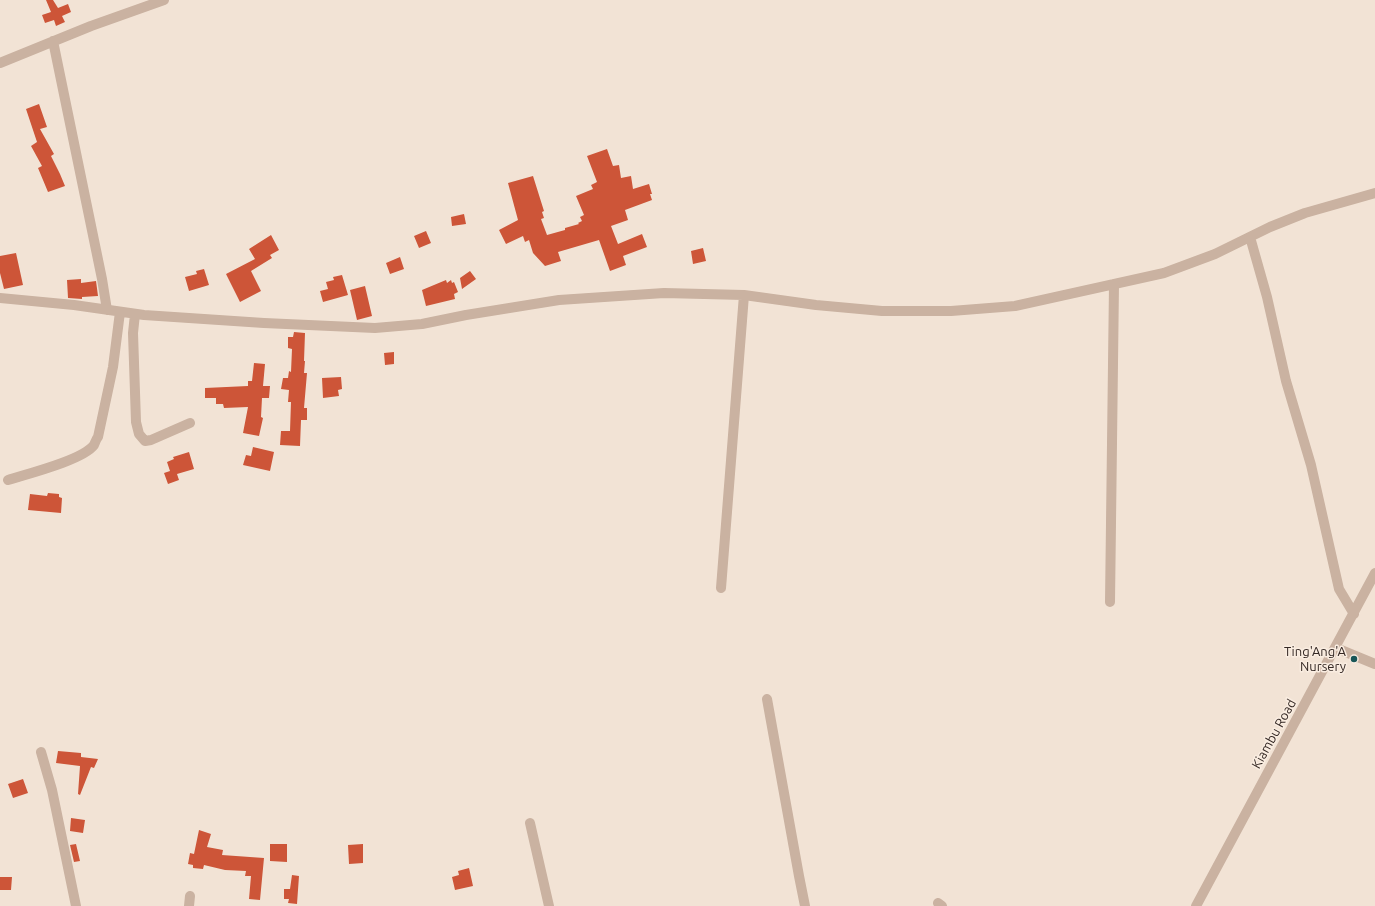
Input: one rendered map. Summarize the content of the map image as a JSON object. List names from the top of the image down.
{
  "streets": {
    "street": ["Kiambu Road"]
  },
  "places": ["Ting'Ang'A Nursery"]
}
